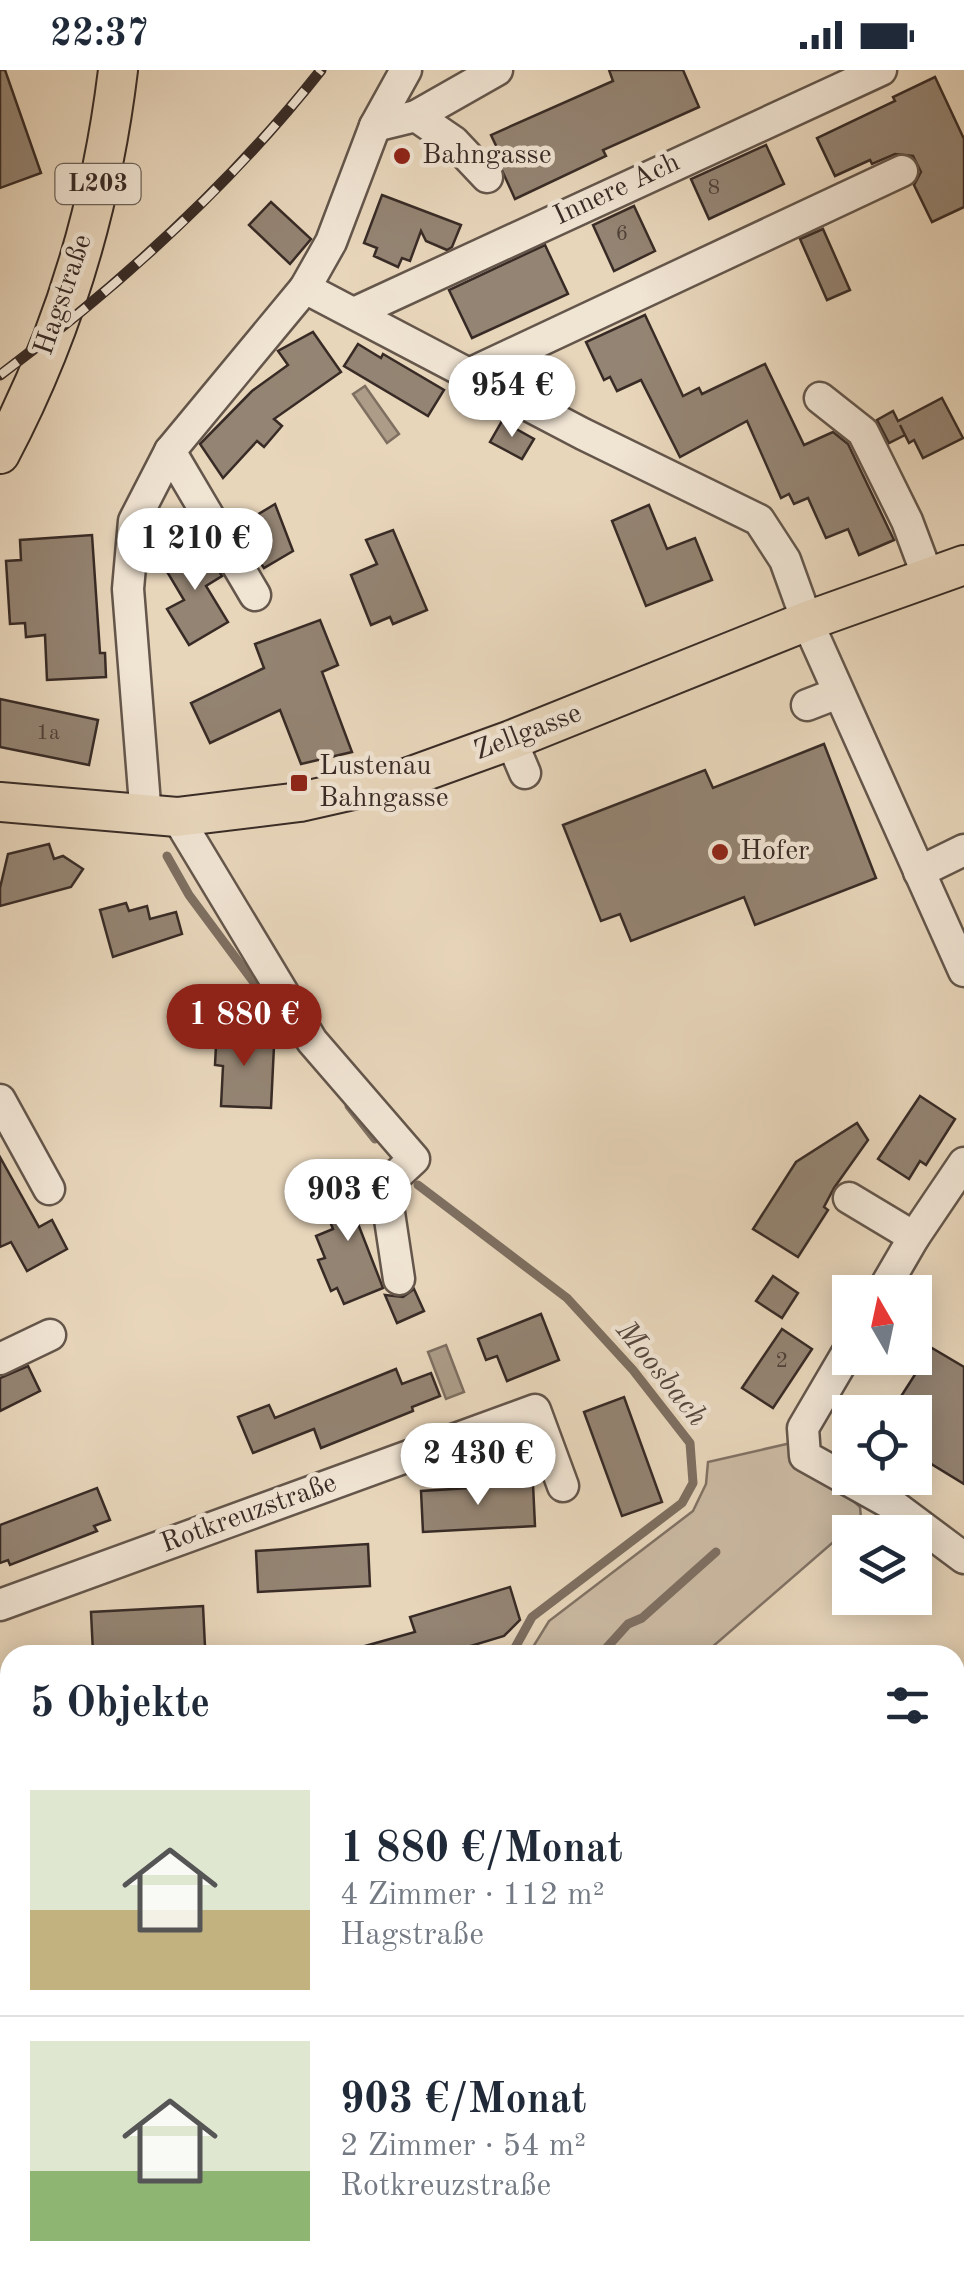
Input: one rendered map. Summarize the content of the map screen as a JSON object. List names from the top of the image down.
{
  "streets": {
    "main road": ["L203", "Hagstraße", "Zellgasse"],
    "street": ["Innere Ach", "Rotkreuzstraße"]
  },
  "water": ["Moosbach"],
  "places": {
    "other": ["Bahngasse", "Hofer"],
    "transit": ["Lustenau Bahngasse"]
  },
  "house_numbers": [
    "8",
    "6",
    "1a",
    "2"
  ],
  "north": "top",
  "page": {
    "status": "22:37",
    "price": [
      "954 €",
      "1 210 €",
      "1 880 €",
      "903 €",
      "2 430 €"
    ],
    "heading": "5 Objekte",
    "list": [
      {
        "name": "1 880 €/Monat",
        "note": "4 Zimmer · 112 m² · Hagstraße"
      },
      {
        "name": "903 €/Monat",
        "note": "2 Zimmer · 54 m² · Rotkreuzstraße"
      }
    ]
  }
}
